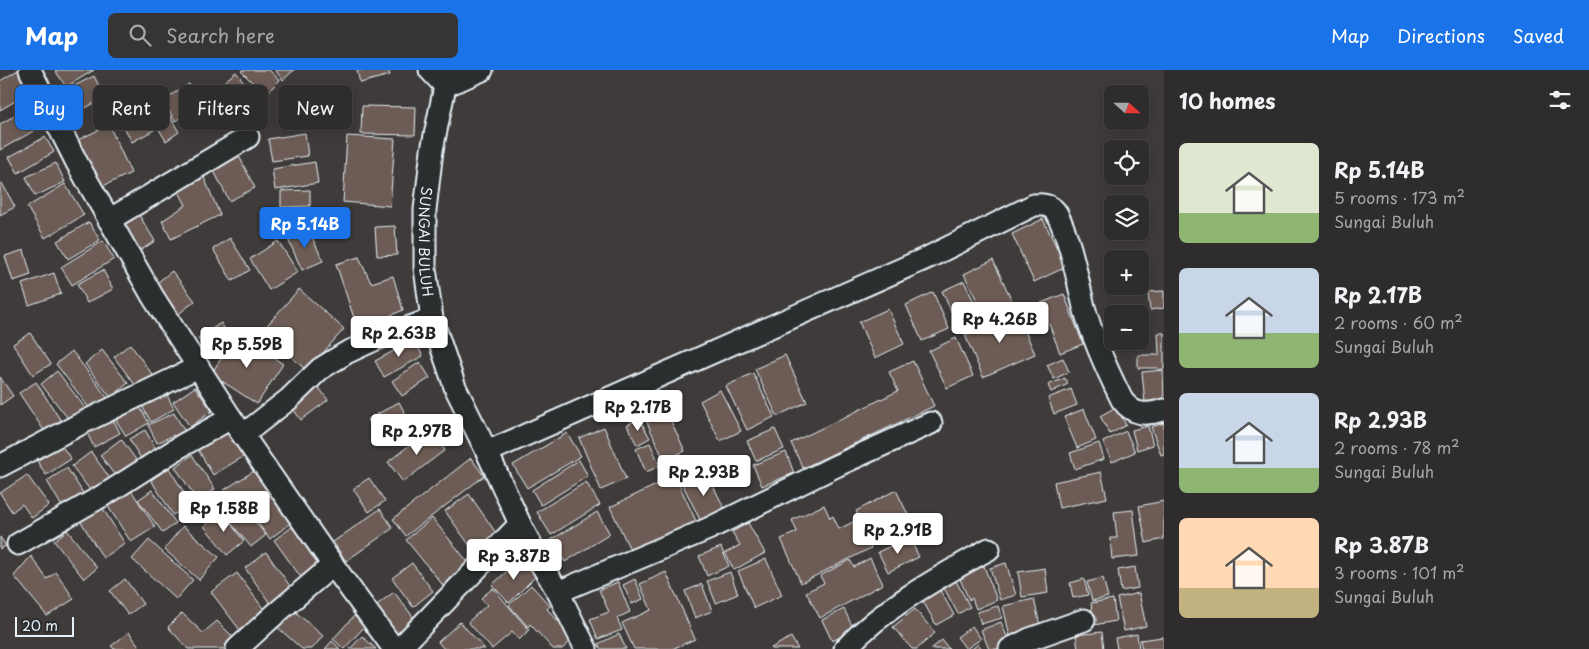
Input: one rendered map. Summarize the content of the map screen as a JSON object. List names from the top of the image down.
{
  "streets": {
    "street": ["SUNGAI BULUH"]
  },
  "scale_bar": "20 m",
  "north": "right",
  "page": {
    "header": "Map",
    "search": "Search here",
    "nav": ["Map", "Directions", "Saved"],
    "heading": "10 homes",
    "map_buttons": ["+", "−"],
    "chip": [
      "Buy",
      "Rent",
      "Filters",
      "New"
    ],
    "list": [
      {
        "name": "Rp 5.14B",
        "note": "5 rooms · 173 m² · Sungai Buluh"
      },
      {
        "name": "Rp 2.17B",
        "note": "2 rooms · 60 m² · Sungai Buluh"
      },
      {
        "name": "Rp 2.93B",
        "note": "2 rooms · 78 m² · Sungai Buluh"
      },
      {
        "name": "Rp 3.87B",
        "note": "3 rooms · 101 m² · Sungai Buluh"
      }
    ],
    "price": [
      "Rp 5.14B",
      "Rp 4.26B",
      "Rp 2.63B",
      "Rp 5.59B",
      "Rp 2.17B",
      "Rp 2.97B",
      "Rp 2.93B",
      "Rp 1.58B",
      "Rp 2.91B",
      "Rp 3.87B"
    ],
    "scale": "20 m"
  }
}
